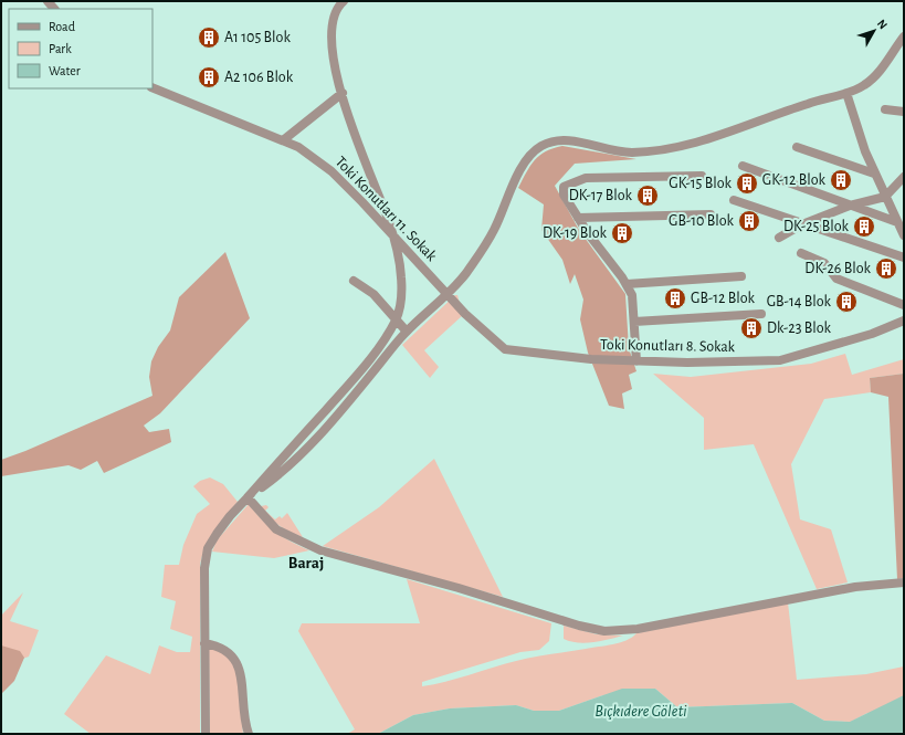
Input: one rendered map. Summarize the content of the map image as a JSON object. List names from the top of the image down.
{
  "streets": {
    "street": ["Toki Konutları 11. Sokak", "Toki Konutları 8. Sokak"]
  },
  "crossings": [
    ["Toki Konutları 11. Sokak", "Toki Konutları 8. Sokak"]
  ],
  "districts": ["Baraj"],
  "water": ["Bıçkıdere Göleti"],
  "places": {
    "building": [
      "A1 105 Blok",
      "A2 106 Blok",
      "GK-12 Blok",
      "GK-15 Blok",
      "DK-17 Blok",
      "GB-10 Blok",
      "DK-25 Blok",
      "DK-19 Blok",
      "DK-26 Blok",
      "GB-12 Blok",
      "GB-14 Blok",
      "Dk-23 Blok"
    ]
  },
  "legend": ["Road", "Park", "Water"],
  "north": "top right"
}
